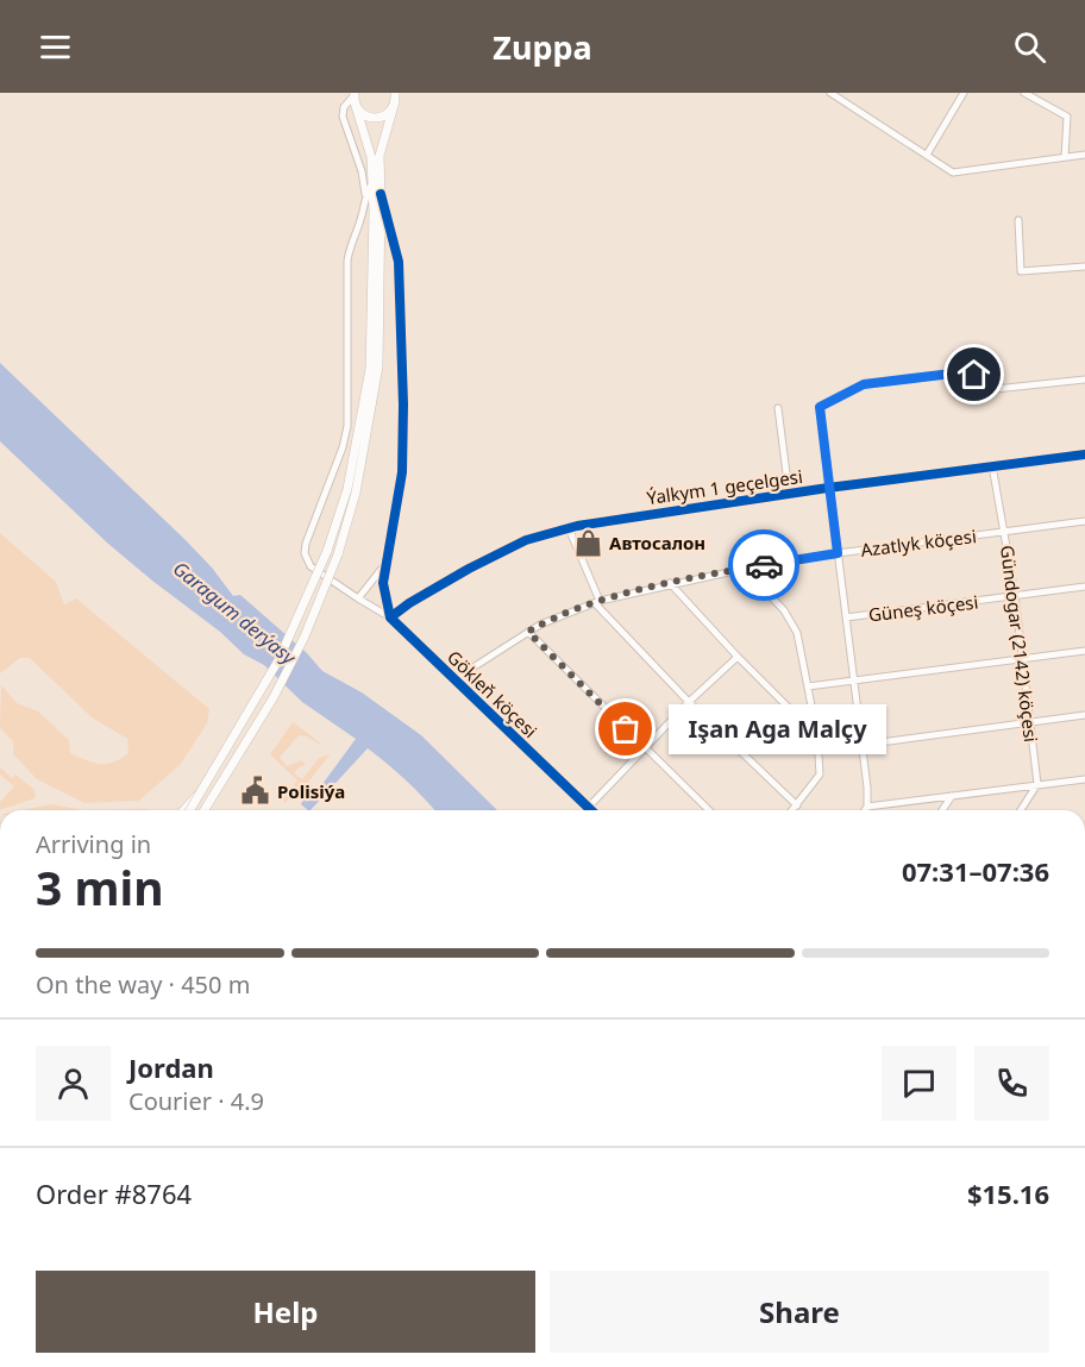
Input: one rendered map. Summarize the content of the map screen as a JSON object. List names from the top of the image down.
{
  "streets": {
    "street": [
      "Ýalkym 1 geçelgesi",
      "Azatlyk köçesi",
      "Güneş köçesi",
      "Gündogar (2142) köçesi",
      "Gökleň köçesi"
    ]
  },
  "crossings": [
    ["Ýalkym 1 geçelgesi", "Azatlyk köçesi"],
    ["Ýalkym 1 geçelgesi", "Gündogar (2142) köçesi"],
    ["Ýalkym 1 geçelgesi", "Gökleň köçesi"],
    ["Azatlyk köçesi", "Güneş köçesi"],
    ["Azatlyk köçesi", "Gündogar (2142) köçesi"],
    ["Azatlyk köçesi", "Gökleň köçesi"],
    ["Güneş köçesi", "Gündogar (2142) köçesi"]
  ],
  "water": ["Garagum derýasy"],
  "places": {
    "shop": ["Автосалон"],
    "other": ["Işan Aga Malçy"],
    "public building": ["Polisiýa"]
  },
  "page": {
    "header": "Zuppa",
    "bubble": "Işan Aga Malçy",
    "heading": ["3 min", "Arriving in", "07:31–07:36"],
    "panel": [
      "Jordan",
      "Courier · 4.9",
      "Order #8764",
      "$15.16"
    ],
    "bar": "On the way · 450 m",
    "buttons": ["Help", "Share"]
  }
}
